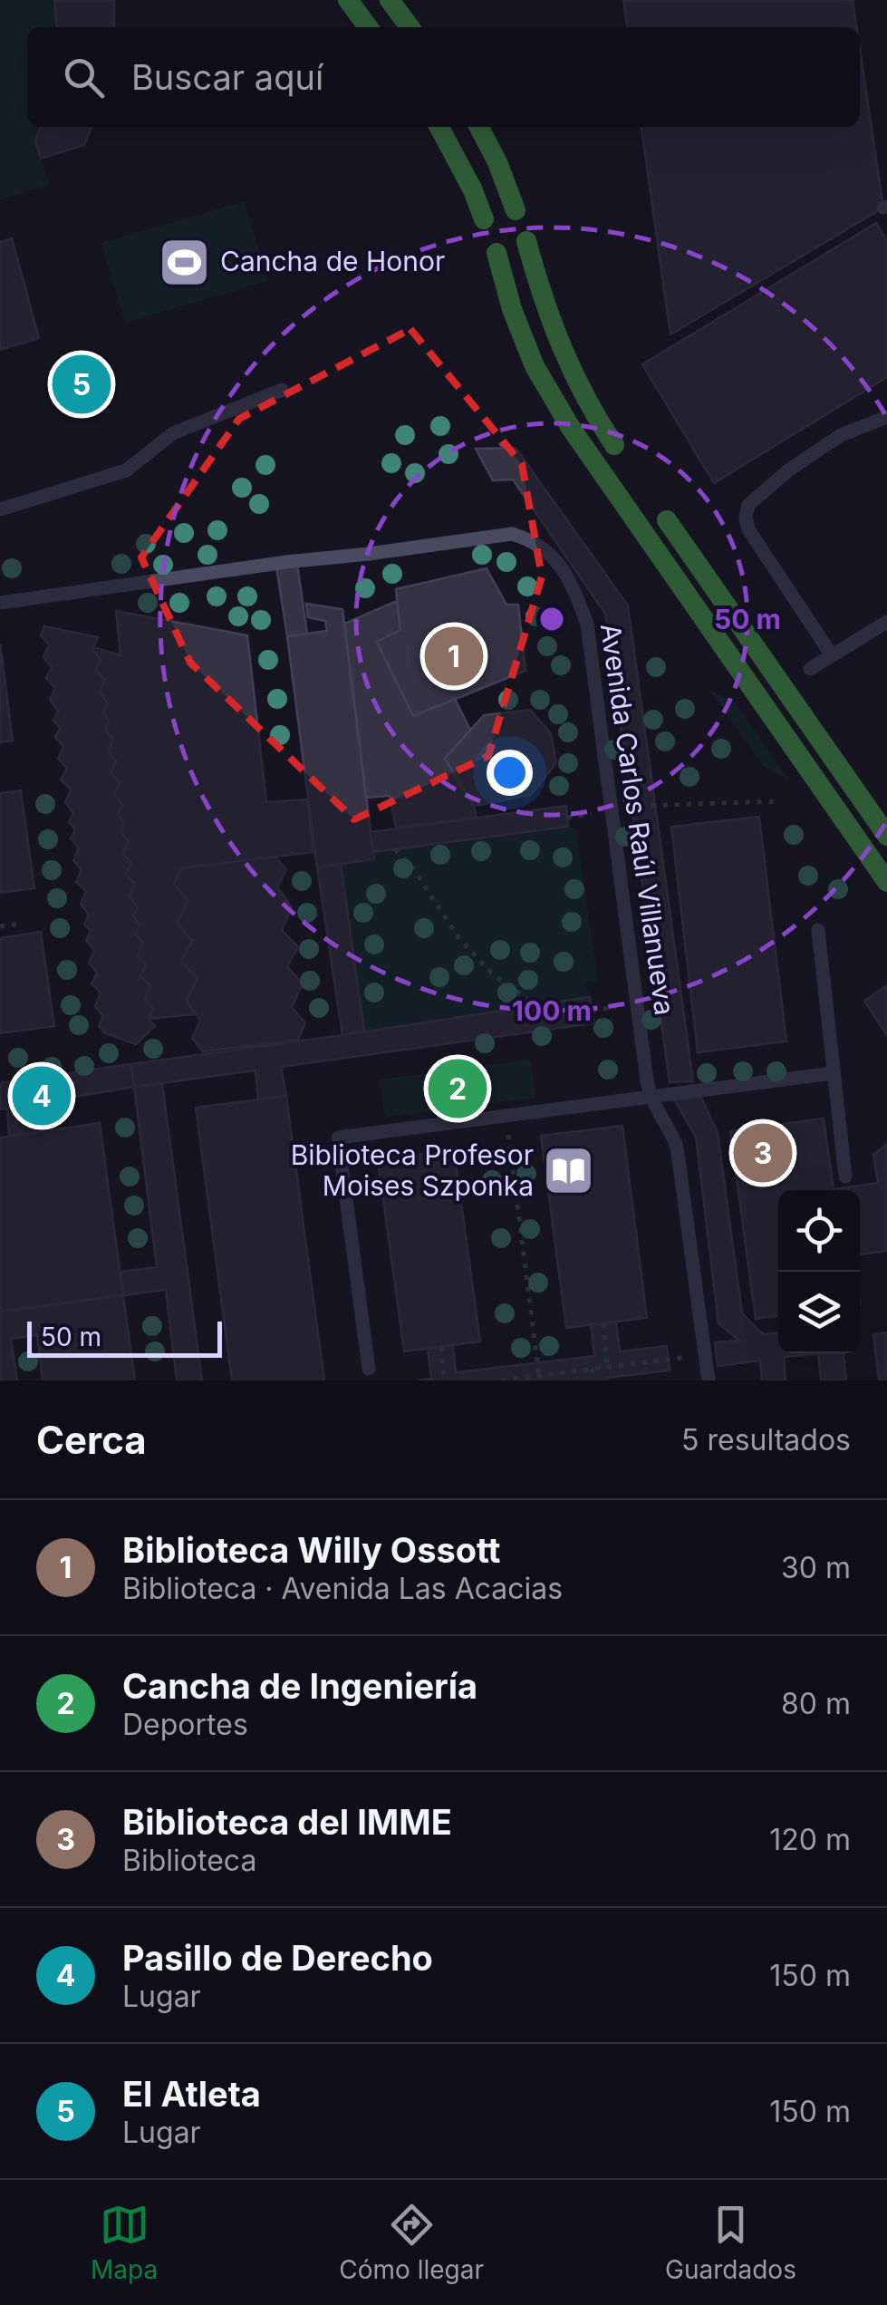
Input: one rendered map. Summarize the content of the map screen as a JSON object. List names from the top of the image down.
{
  "streets": {
    "lane": ["Avenida Carlos Raúl Villanueva"]
  },
  "places": {
    "sports": ["Cancha de Honor"],
    "library": ["Biblioteca Profesor Moises Szponka"]
  },
  "scale_bar": "50 m",
  "page": {
    "search": "Buscar aquí",
    "pins": [
      "5",
      "1",
      "2",
      "4",
      "3"
    ],
    "scale": "50 m",
    "heading": ["Cerca", "5 resultados"],
    "list": [
      {
        "mark": "1",
        "name": "Biblioteca Willy Ossott",
        "note": "Biblioteca · Avenida Las Acacias",
        "value": "30 m"
      },
      {
        "mark": "2",
        "name": "Cancha de Ingeniería",
        "note": "Deportes",
        "value": "80 m"
      },
      {
        "mark": "3",
        "name": "Biblioteca del IMME",
        "note": "Biblioteca",
        "value": "120 m"
      },
      {
        "mark": "4",
        "name": "Pasillo de Derecho",
        "note": "Lugar",
        "value": "150 m"
      },
      {
        "mark": "5",
        "name": "El Atleta",
        "note": "Lugar",
        "value": "150 m"
      }
    ],
    "nav": ["Mapa", "Cómo llegar", "Guardados"]
  },
  "rings": ["50 m", "100 m"]
}
